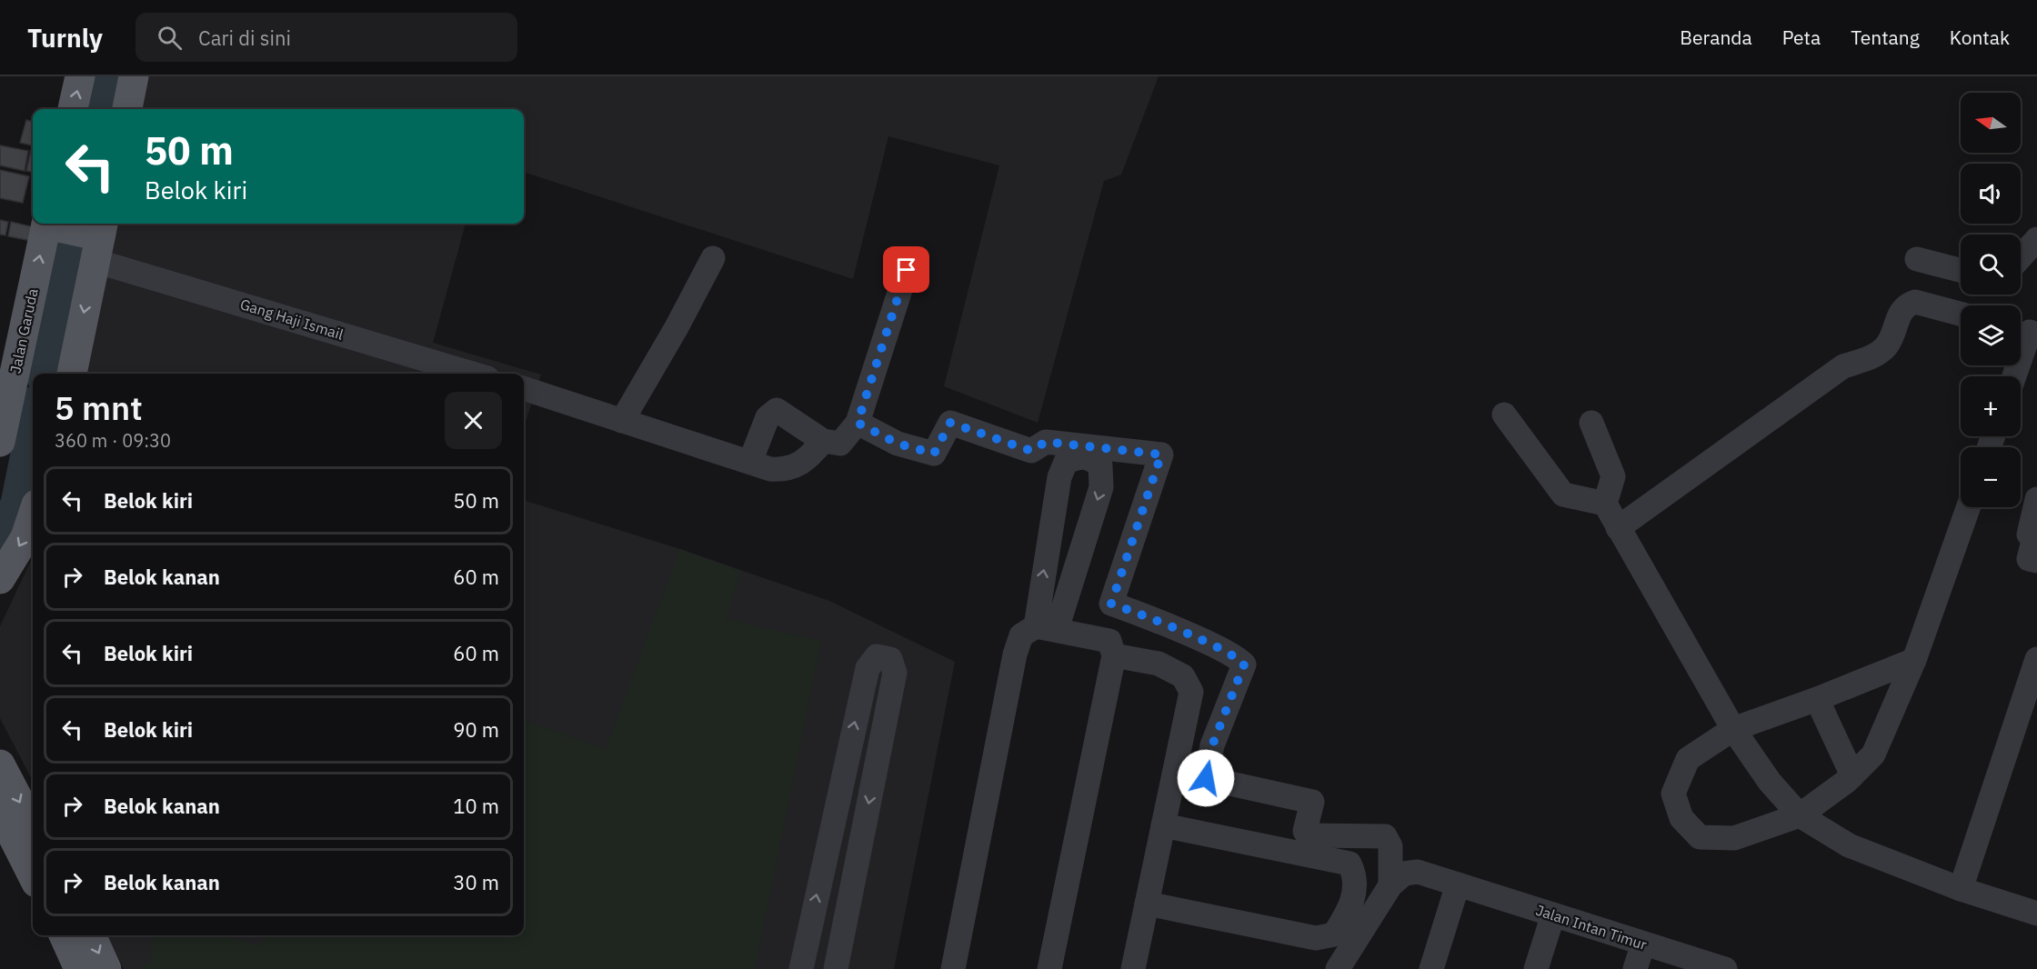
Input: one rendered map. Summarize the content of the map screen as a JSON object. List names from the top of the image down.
{
  "streets": {
    "main road": ["Jalan Garuda"],
    "street": ["Gang Haji Ismail", "Jalan Intan Timur"]
  },
  "north": "left",
  "page": {
    "header": "Turnly",
    "search": "Cari di sini",
    "nav": [
      "Beranda",
      "Peta",
      "Tentang",
      "Kontak"
    ],
    "map_buttons": ["+", "−"],
    "turn": ["50 m", "Belok kiri"],
    "heading": ["5 mnt", "360 m · 09:30"],
    "list": [
      {
        "name": "Belok kiri",
        "value": "50 m"
      },
      {
        "name": "Belok kanan",
        "value": "60 m"
      },
      {
        "name": "Belok kiri",
        "value": "60 m"
      },
      {
        "name": "Belok kiri",
        "value": "90 m"
      },
      {
        "name": "Belok kanan",
        "value": "10 m"
      },
      {
        "name": "Belok kanan",
        "value": "30 m"
      }
    ]
  }
}
